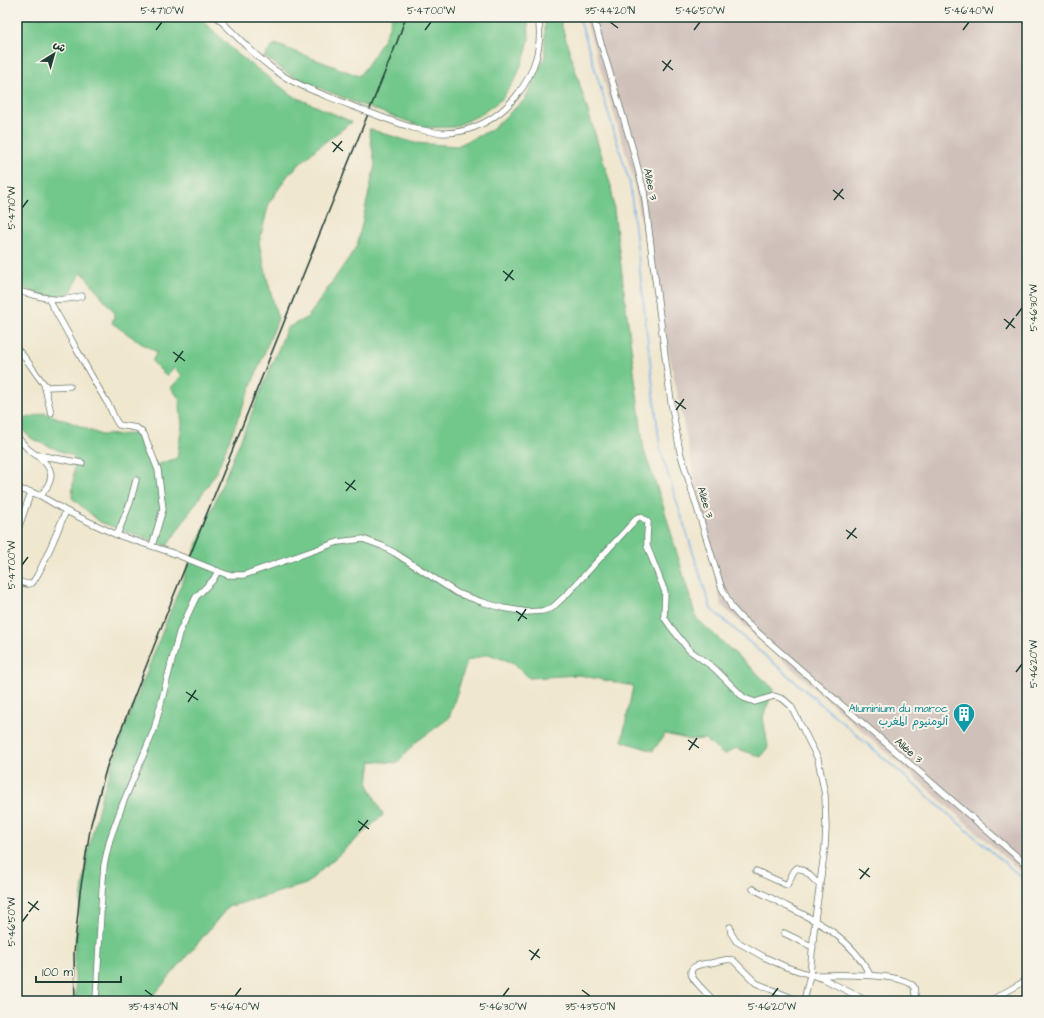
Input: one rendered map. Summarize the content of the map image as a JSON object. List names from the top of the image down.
{
  "streets": {
    "street": ["Allée 3"]
  },
  "places": {
    "building": ["Aluminium du maroc ألومنيوم المغرب"]
  },
  "scale_bar": "100 m",
  "north": "top right",
  "coordinates": [
    "5°47'10\"W",
    "5°47'00\"W",
    "35°44'20\"N",
    "5°46'50\"W",
    "5°46'40\"W",
    "5°46'30\"W",
    "5°46'20\"W",
    "35°43'40\"N",
    "35°43'50\"N"
  ]
}
